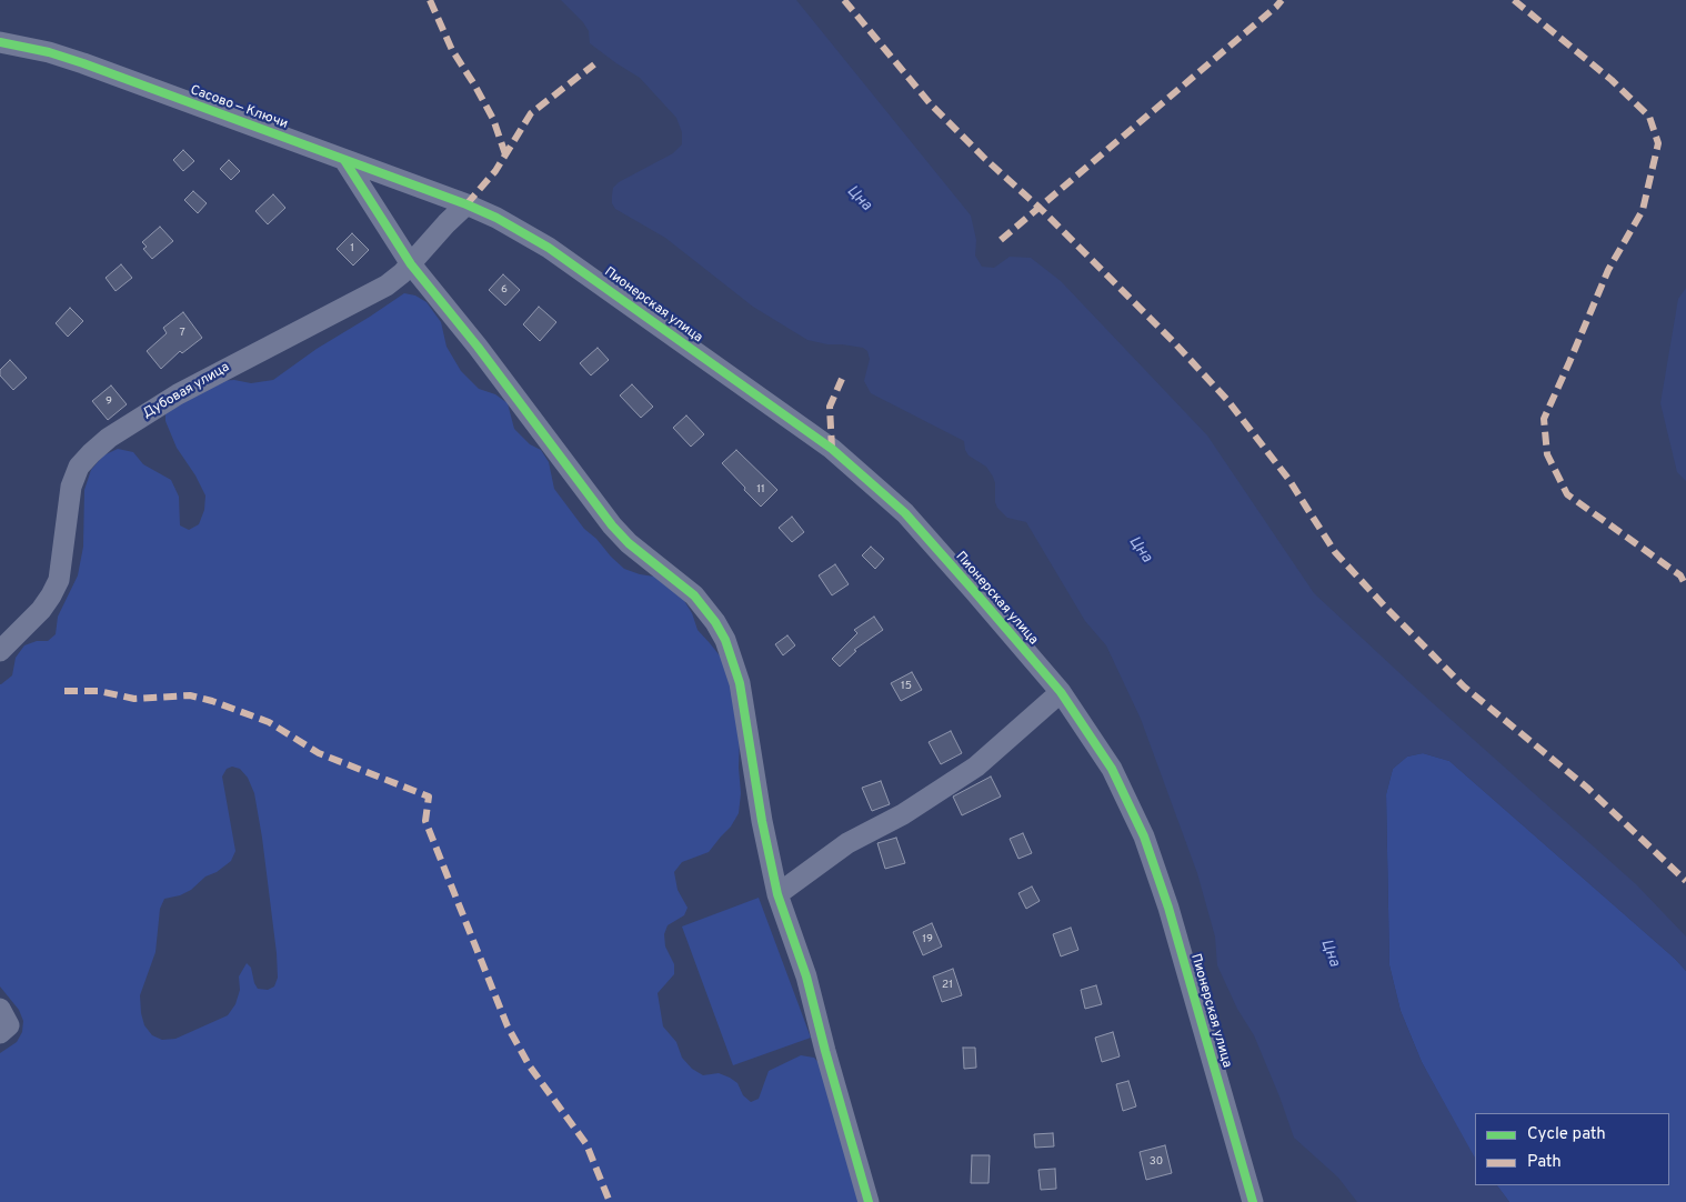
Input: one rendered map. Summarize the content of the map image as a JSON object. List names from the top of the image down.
{
  "streets": {
    "street": ["Сасово — Ключи", "Пионерская улица", "Дубовая улица"]
  },
  "crossings": [
    ["Сасово — Ключи", "Пионерская улица"],
    ["Сасово — Ключи", "Дубовая улица"],
    ["Пионерская улица", "Дубовая улица"]
  ],
  "water": ["Цна"],
  "house_numbers": [
    "1",
    "6",
    "7",
    "9",
    "11",
    "15",
    "19",
    "21",
    "30"
  ],
  "legend": ["Cycle path", "Path"]
}
